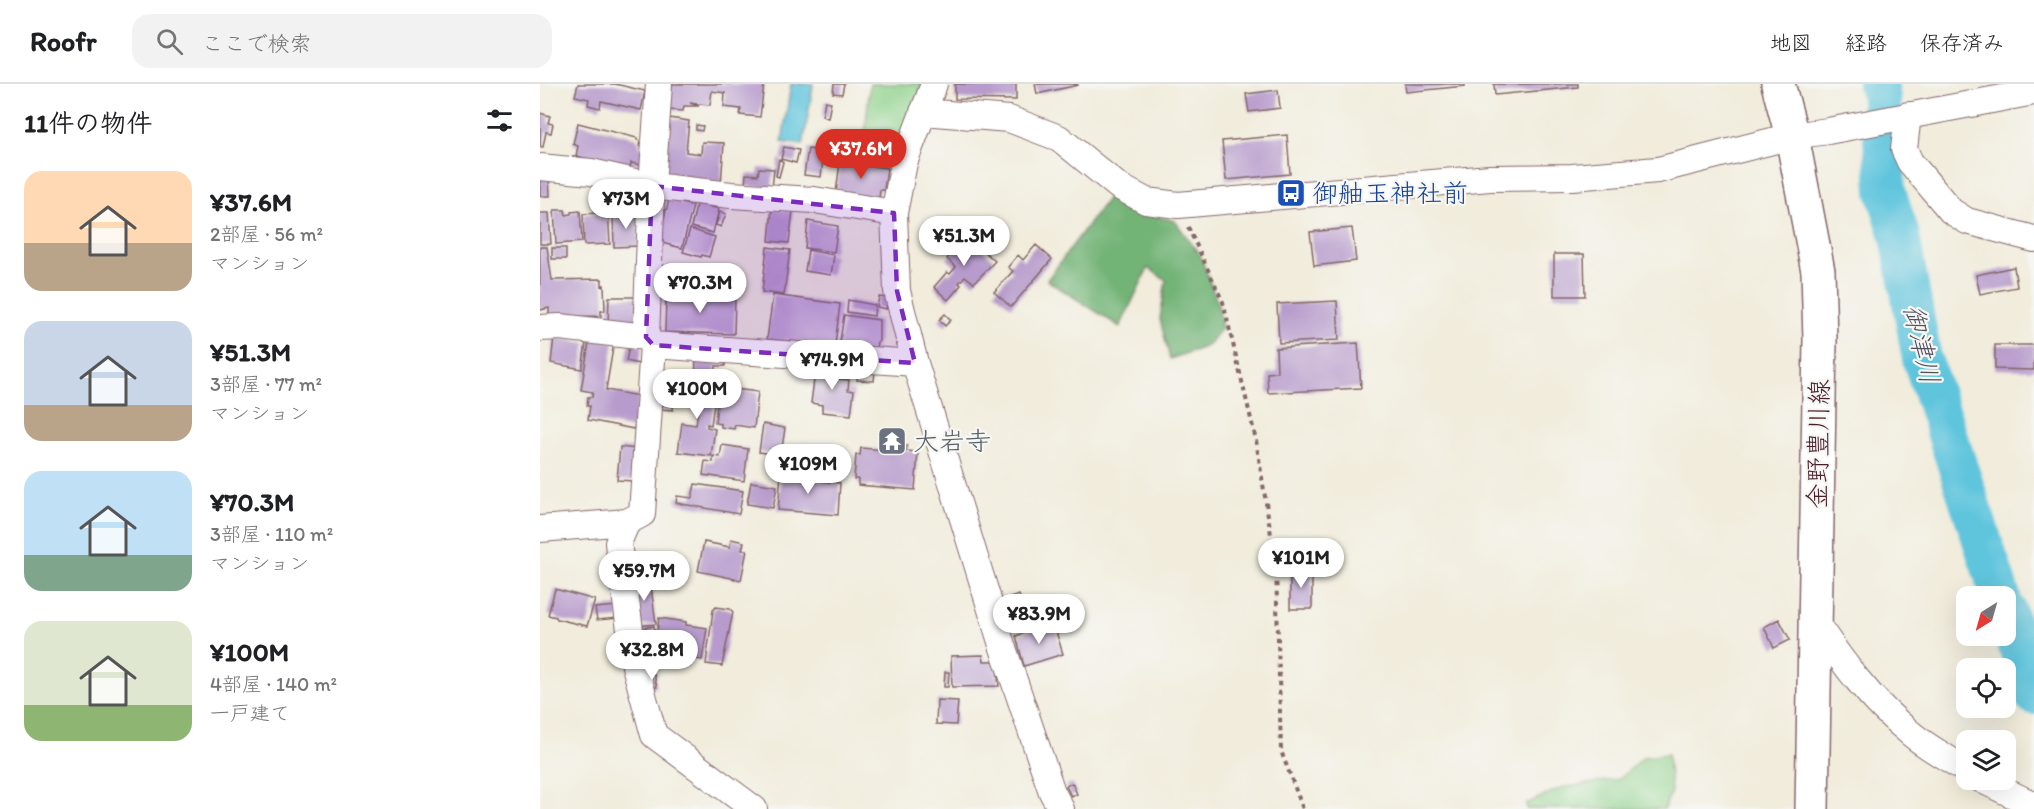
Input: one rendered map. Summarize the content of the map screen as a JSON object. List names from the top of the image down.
{
  "streets": {
    "main road": ["金野豊川線"]
  },
  "water": ["御津川"],
  "places": {
    "bus stop": ["御舳玉神社前"],
    "temple": ["大岩寺"]
  },
  "north": "bottom left",
  "page": {
    "header": "Roofr",
    "search": "ここで検索",
    "nav": ["地図", "経路", "保存済み"],
    "heading": "11件の物件",
    "price": [
      "¥37.6M",
      "¥73M",
      "¥51.3M",
      "¥70.3M",
      "¥74.9M",
      "¥100M",
      "¥109M",
      "¥101M",
      "¥59.7M",
      "¥83.9M",
      "¥32.8M"
    ],
    "list": [
      {
        "name": "¥37.6M",
        "note": "2部屋 · 56 m² · マンション"
      },
      {
        "name": "¥51.3M",
        "note": "3部屋 · 77 m² · マンション"
      },
      {
        "name": "¥70.3M",
        "note": "3部屋 · 110 m² · マンション"
      },
      {
        "name": "¥100M",
        "note": "4部屋 · 140 m² · 一戸建て"
      }
    ]
  }
}
